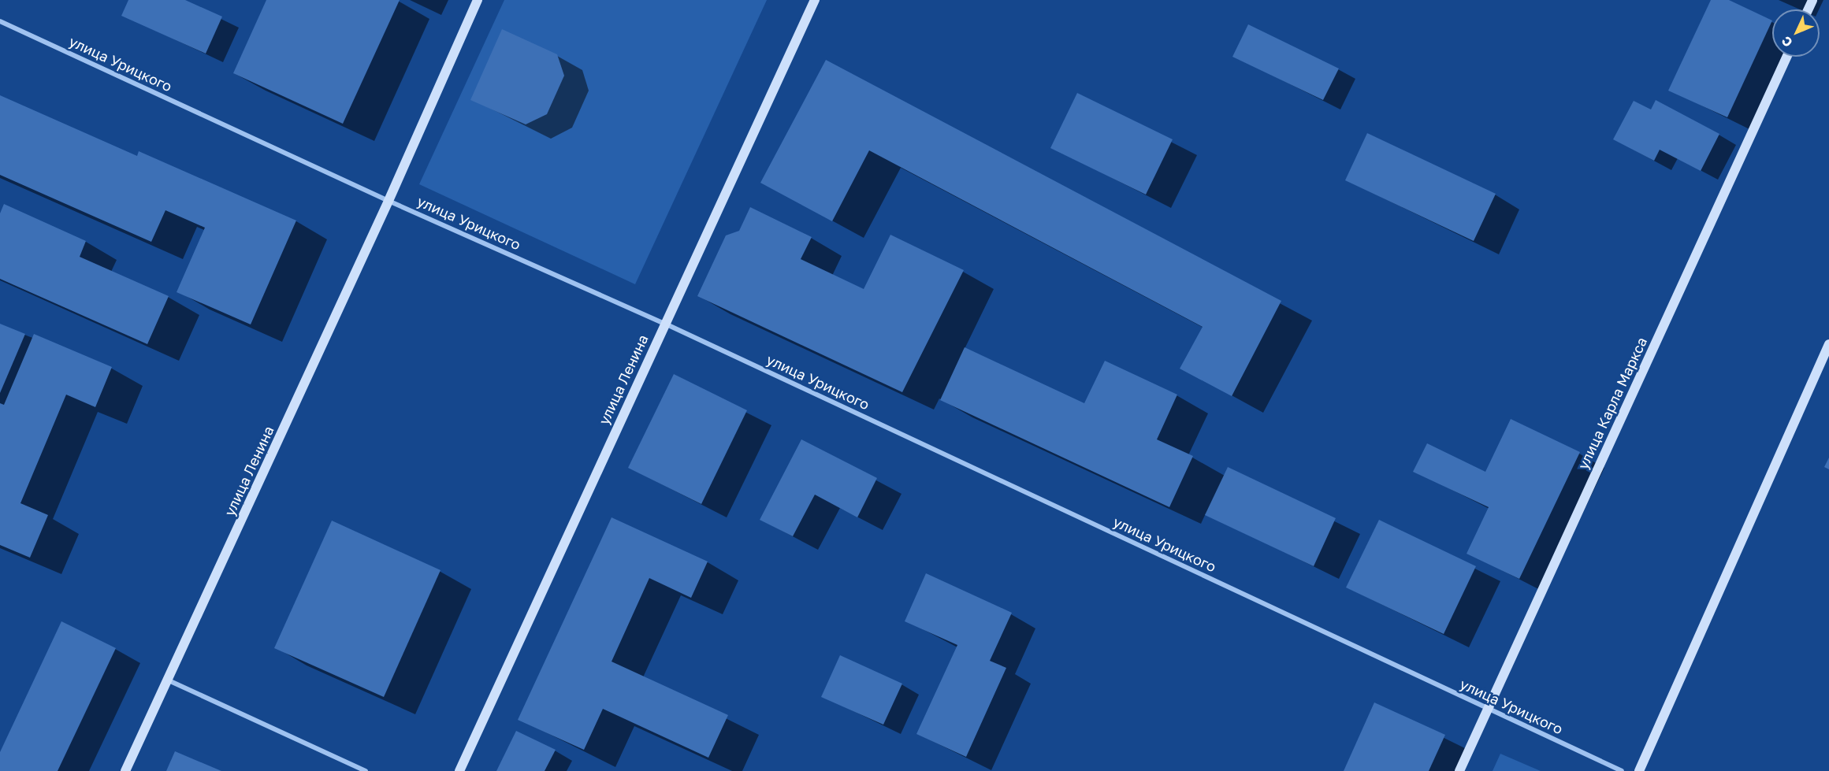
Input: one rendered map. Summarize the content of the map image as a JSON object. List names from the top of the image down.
{
  "streets": {
    "street": ["улица Урицкого", "улица Ленина", "улица Карла Маркса"]
  },
  "crossings": [
    ["улица Урицкого", "улица Ленина"],
    ["улица Урицкого", "улица Карла Маркса"]
  ],
  "north": "bottom left"
}
